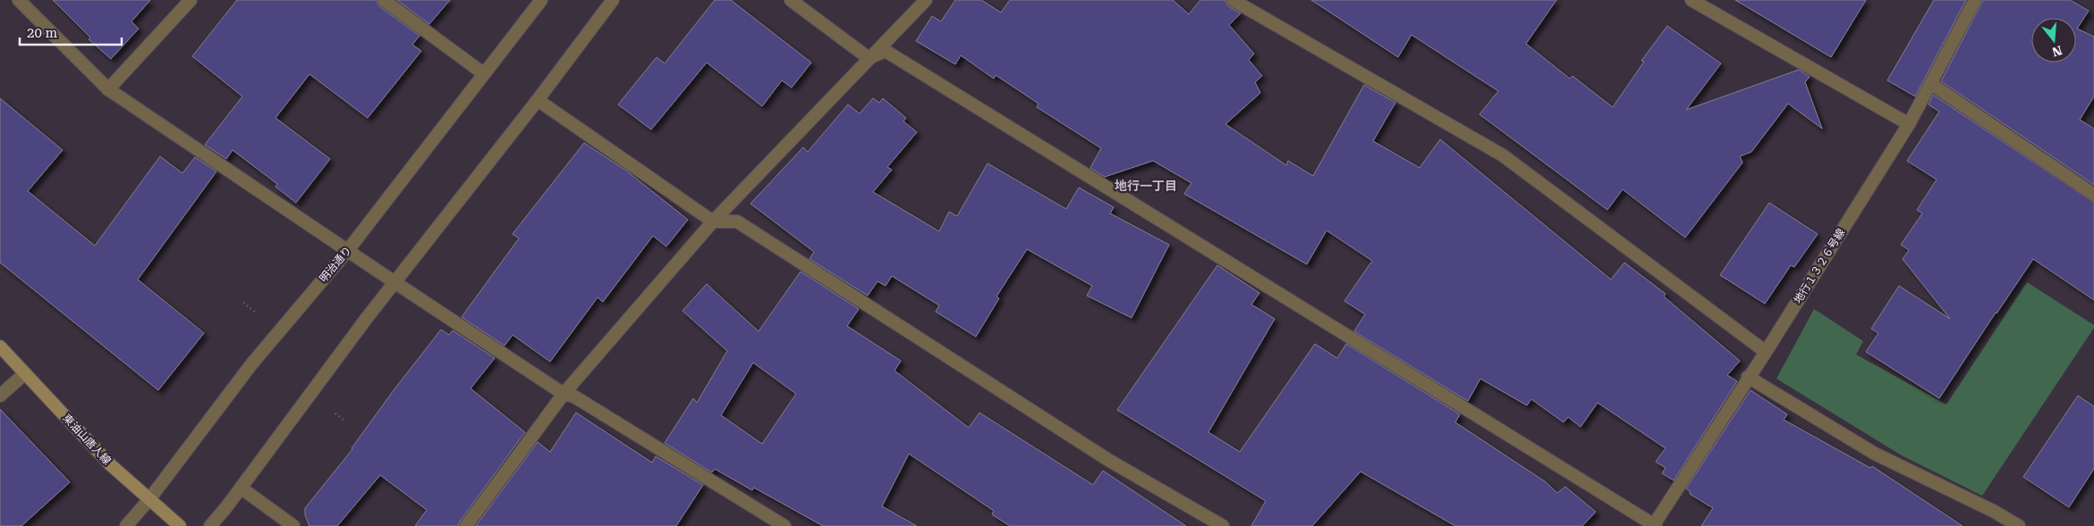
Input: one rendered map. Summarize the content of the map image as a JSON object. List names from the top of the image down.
{
  "streets": {
    "main road": ["東油山唐人線"],
    "street": ["明治通り", "地行１３２６号線"]
  },
  "crossings": [
    ["明治通り", "東油山唐人線"]
  ],
  "districts": ["地行一丁目"],
  "scale_bar": "20 m",
  "north": "bottom"
}
